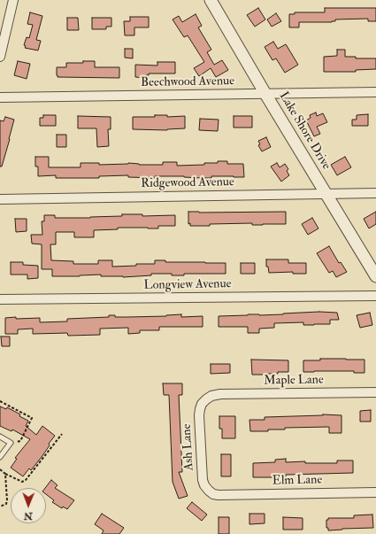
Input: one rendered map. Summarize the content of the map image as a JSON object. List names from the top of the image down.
{
  "streets": {
    "street": [
      "Beechwood Avenue",
      "Lake Shore Drive",
      "Ridgewood Avenue",
      "Longview Avenue",
      "Maple Lane",
      "Ash Lane",
      "Elm Lane"
    ]
  },
  "crossings": [
    ["Beechwood Avenue", "Lake Shore Drive"],
    ["Lake Shore Drive", "Ridgewood Avenue"],
    ["Maple Lane", "Ash Lane"],
    ["Ash Lane", "Elm Lane"]
  ],
  "north": "bottom"
}
